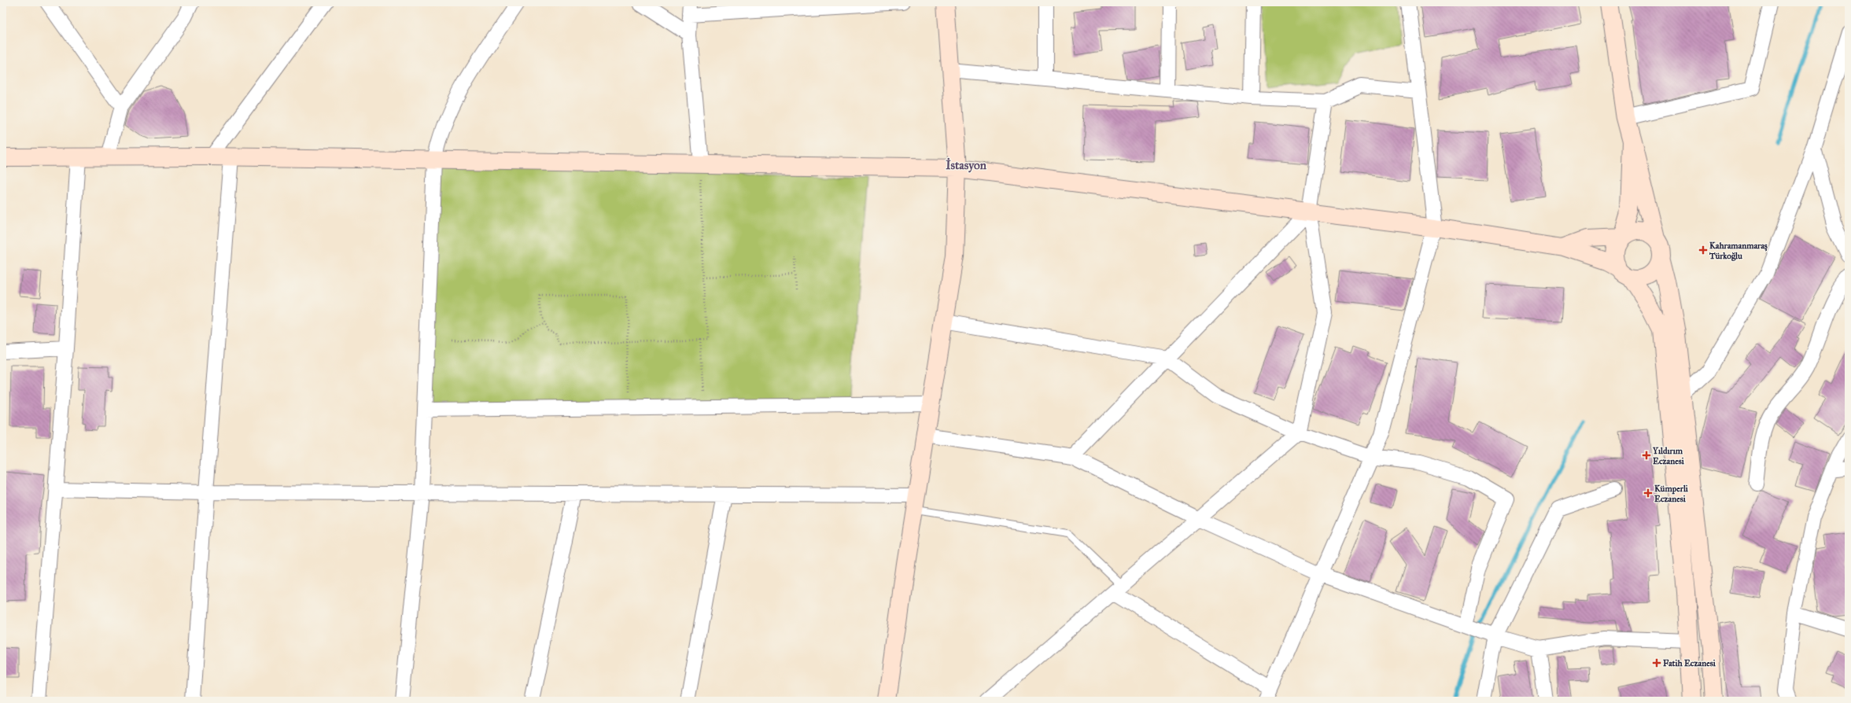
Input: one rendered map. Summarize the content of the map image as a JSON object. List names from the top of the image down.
{
  "districts": ["İstasyon"],
  "places": {
    "health": [
      "Kahramanmaraş Türkoğlu",
      "Yıldırım Eczanesi",
      "Kümperli Eczanesi",
      "Fatih Eczanesi"
    ]
  }
}
